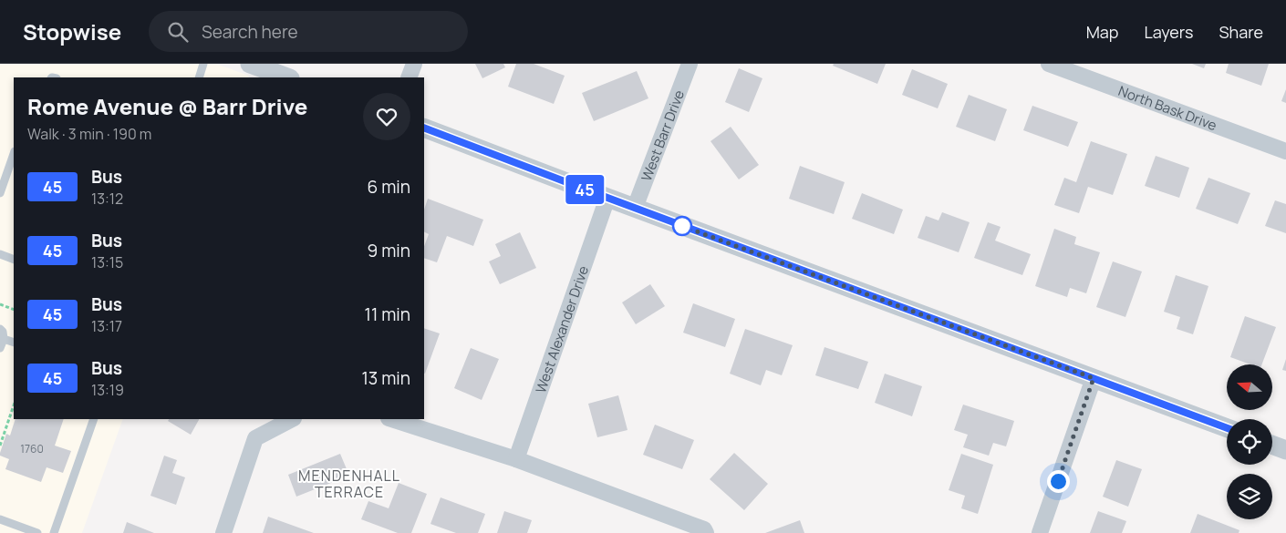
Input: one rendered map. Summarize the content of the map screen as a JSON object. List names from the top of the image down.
{
  "streets": {
    "street": ["North Bask Drive", "West Barr Drive", "West Alexander Drive"]
  },
  "districts": ["MENDENHALL TERRACE"],
  "lines": ["bus line 45"],
  "house_numbers": ["1760"],
  "north": "left",
  "page": {
    "header": "Stopwise",
    "search": "Search here",
    "nav": ["Map", "Layers", "Share"],
    "on_map": "45",
    "heading": ["Rome Avenue @ Barr Drive", "Walk · 3 min · 190 m"],
    "list": [
      {
        "mark": "45",
        "name": "Bus",
        "note": "13:12",
        "value": "6 min"
      },
      {
        "mark": "45",
        "name": "Bus",
        "note": "13:15",
        "value": "9 min"
      },
      {
        "mark": "45",
        "name": "Bus",
        "note": "13:17",
        "value": "11 min"
      },
      {
        "mark": "45",
        "name": "Bus",
        "note": "13:19",
        "value": "13 min"
      }
    ]
  }
}
